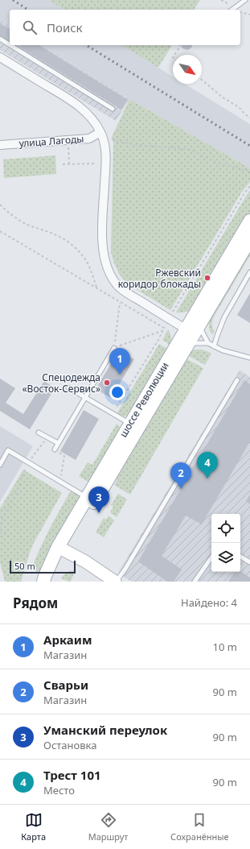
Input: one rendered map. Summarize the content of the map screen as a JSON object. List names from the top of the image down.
{
  "streets": {
    "main road": ["шоссе Революции"],
    "street": ["улица Лагоды"]
  },
  "places": ["Ржевский коридор блокады", "Спецодежда «Восток-Сервис»"],
  "scale_bar": "50 m",
  "north": "bottom right",
  "page": {
    "search": "Поиск",
    "pins": [
      "1",
      "4",
      "2",
      "3"
    ],
    "scale": "50 m",
    "heading": ["Рядом", "Найдено: 4"],
    "list": [
      {
        "mark": "1",
        "name": "Аркаим",
        "note": "Магазин",
        "value": "10 m"
      },
      {
        "mark": "2",
        "name": "Сварьи",
        "note": "Магазин",
        "value": "90 m"
      },
      {
        "mark": "3",
        "name": "Уманский переулок",
        "note": "Остановка",
        "value": "90 m"
      },
      {
        "mark": "4",
        "name": "Трест 101",
        "note": "Место",
        "value": "90 m"
      }
    ],
    "nav": ["Карта", "Маршрут", "Сохранённые"]
  }
}
